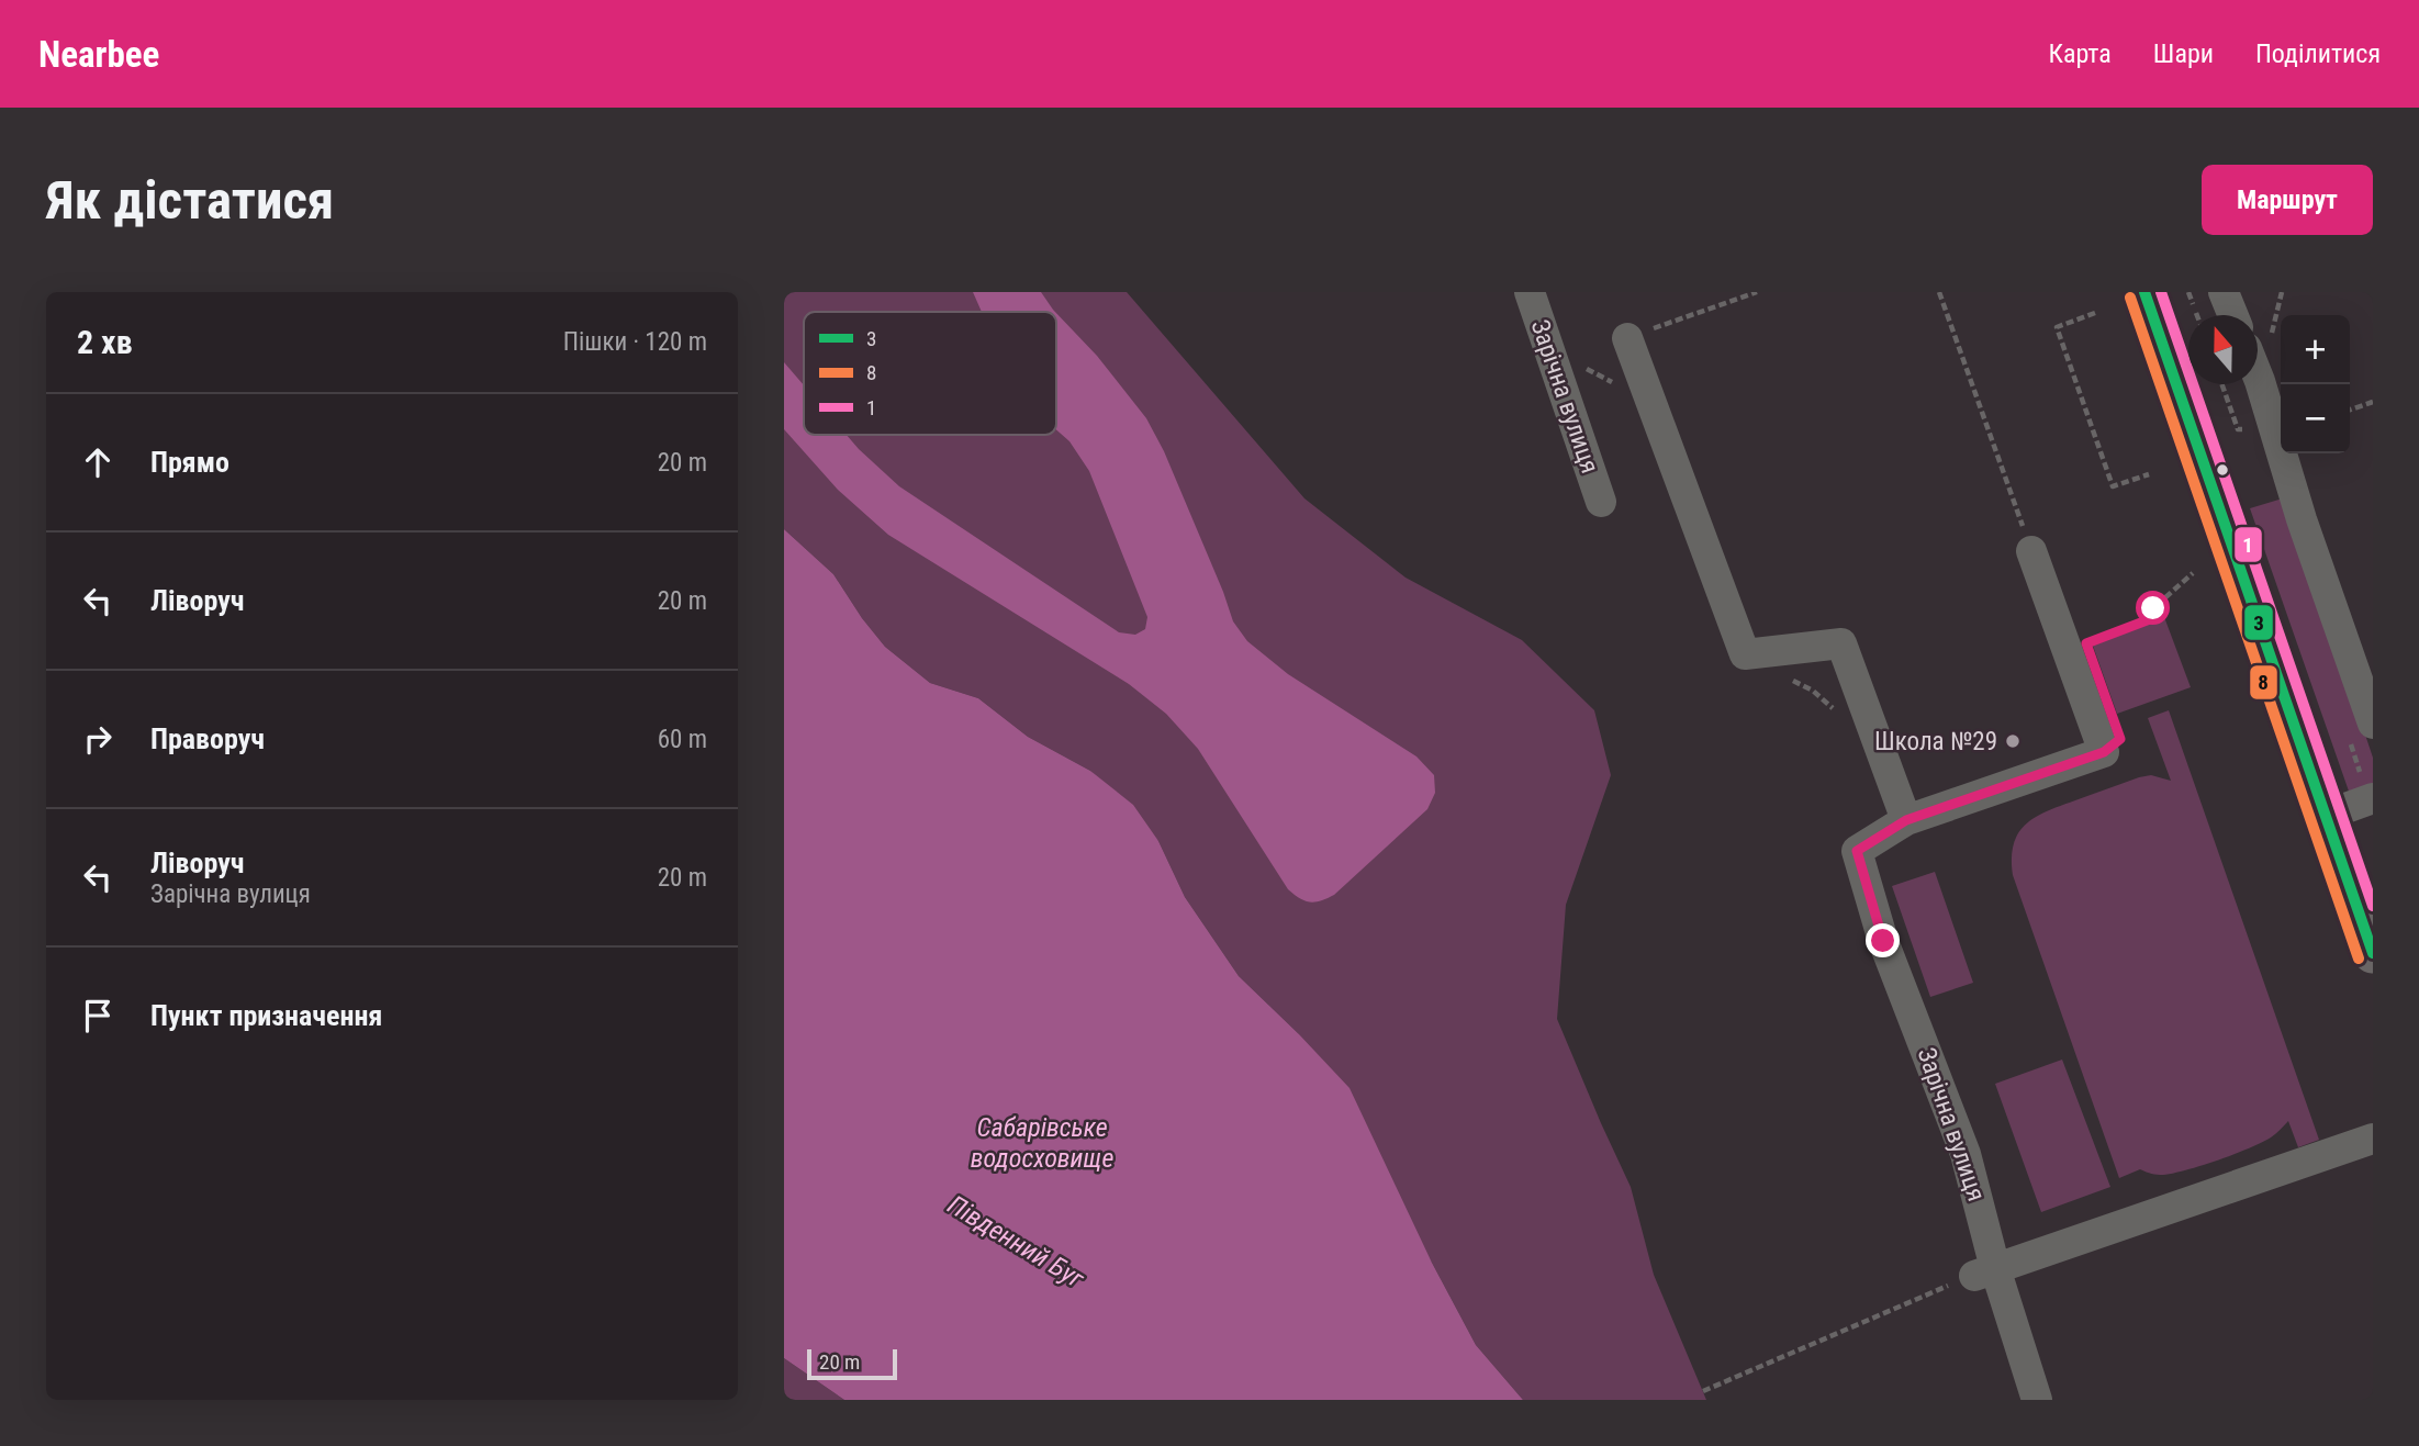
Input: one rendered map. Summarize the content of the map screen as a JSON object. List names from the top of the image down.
{
  "streets": {
    "street": ["Зарічна вулиця"]
  },
  "water": ["Сабарівське водосховище", "Південний Буг"],
  "places": ["Школа №29"],
  "lines": ["transit line 3", "transit line 1", "transit line 8"],
  "legend": ["3", "8", "1"],
  "scale_bar": "20 m",
  "north": "top",
  "page": {
    "header": "Nearbee",
    "nav": ["Карта", "Шари", "Поділитися"],
    "buttons": "Маршрут",
    "title": "Як дістатися",
    "heading": ["2 хв", "Пішки · 120 m"],
    "map_buttons": ["+", "−"],
    "list": [
      ["Прямо", "20 m"],
      ["Ліворуч", "20 m"],
      ["Праворуч", "60 m"],
      ["Ліворуч", "Зарічна вулиця", "20 m"],
      "Пункт призначення"
    ],
    "scale": "20 m"
  }
}
